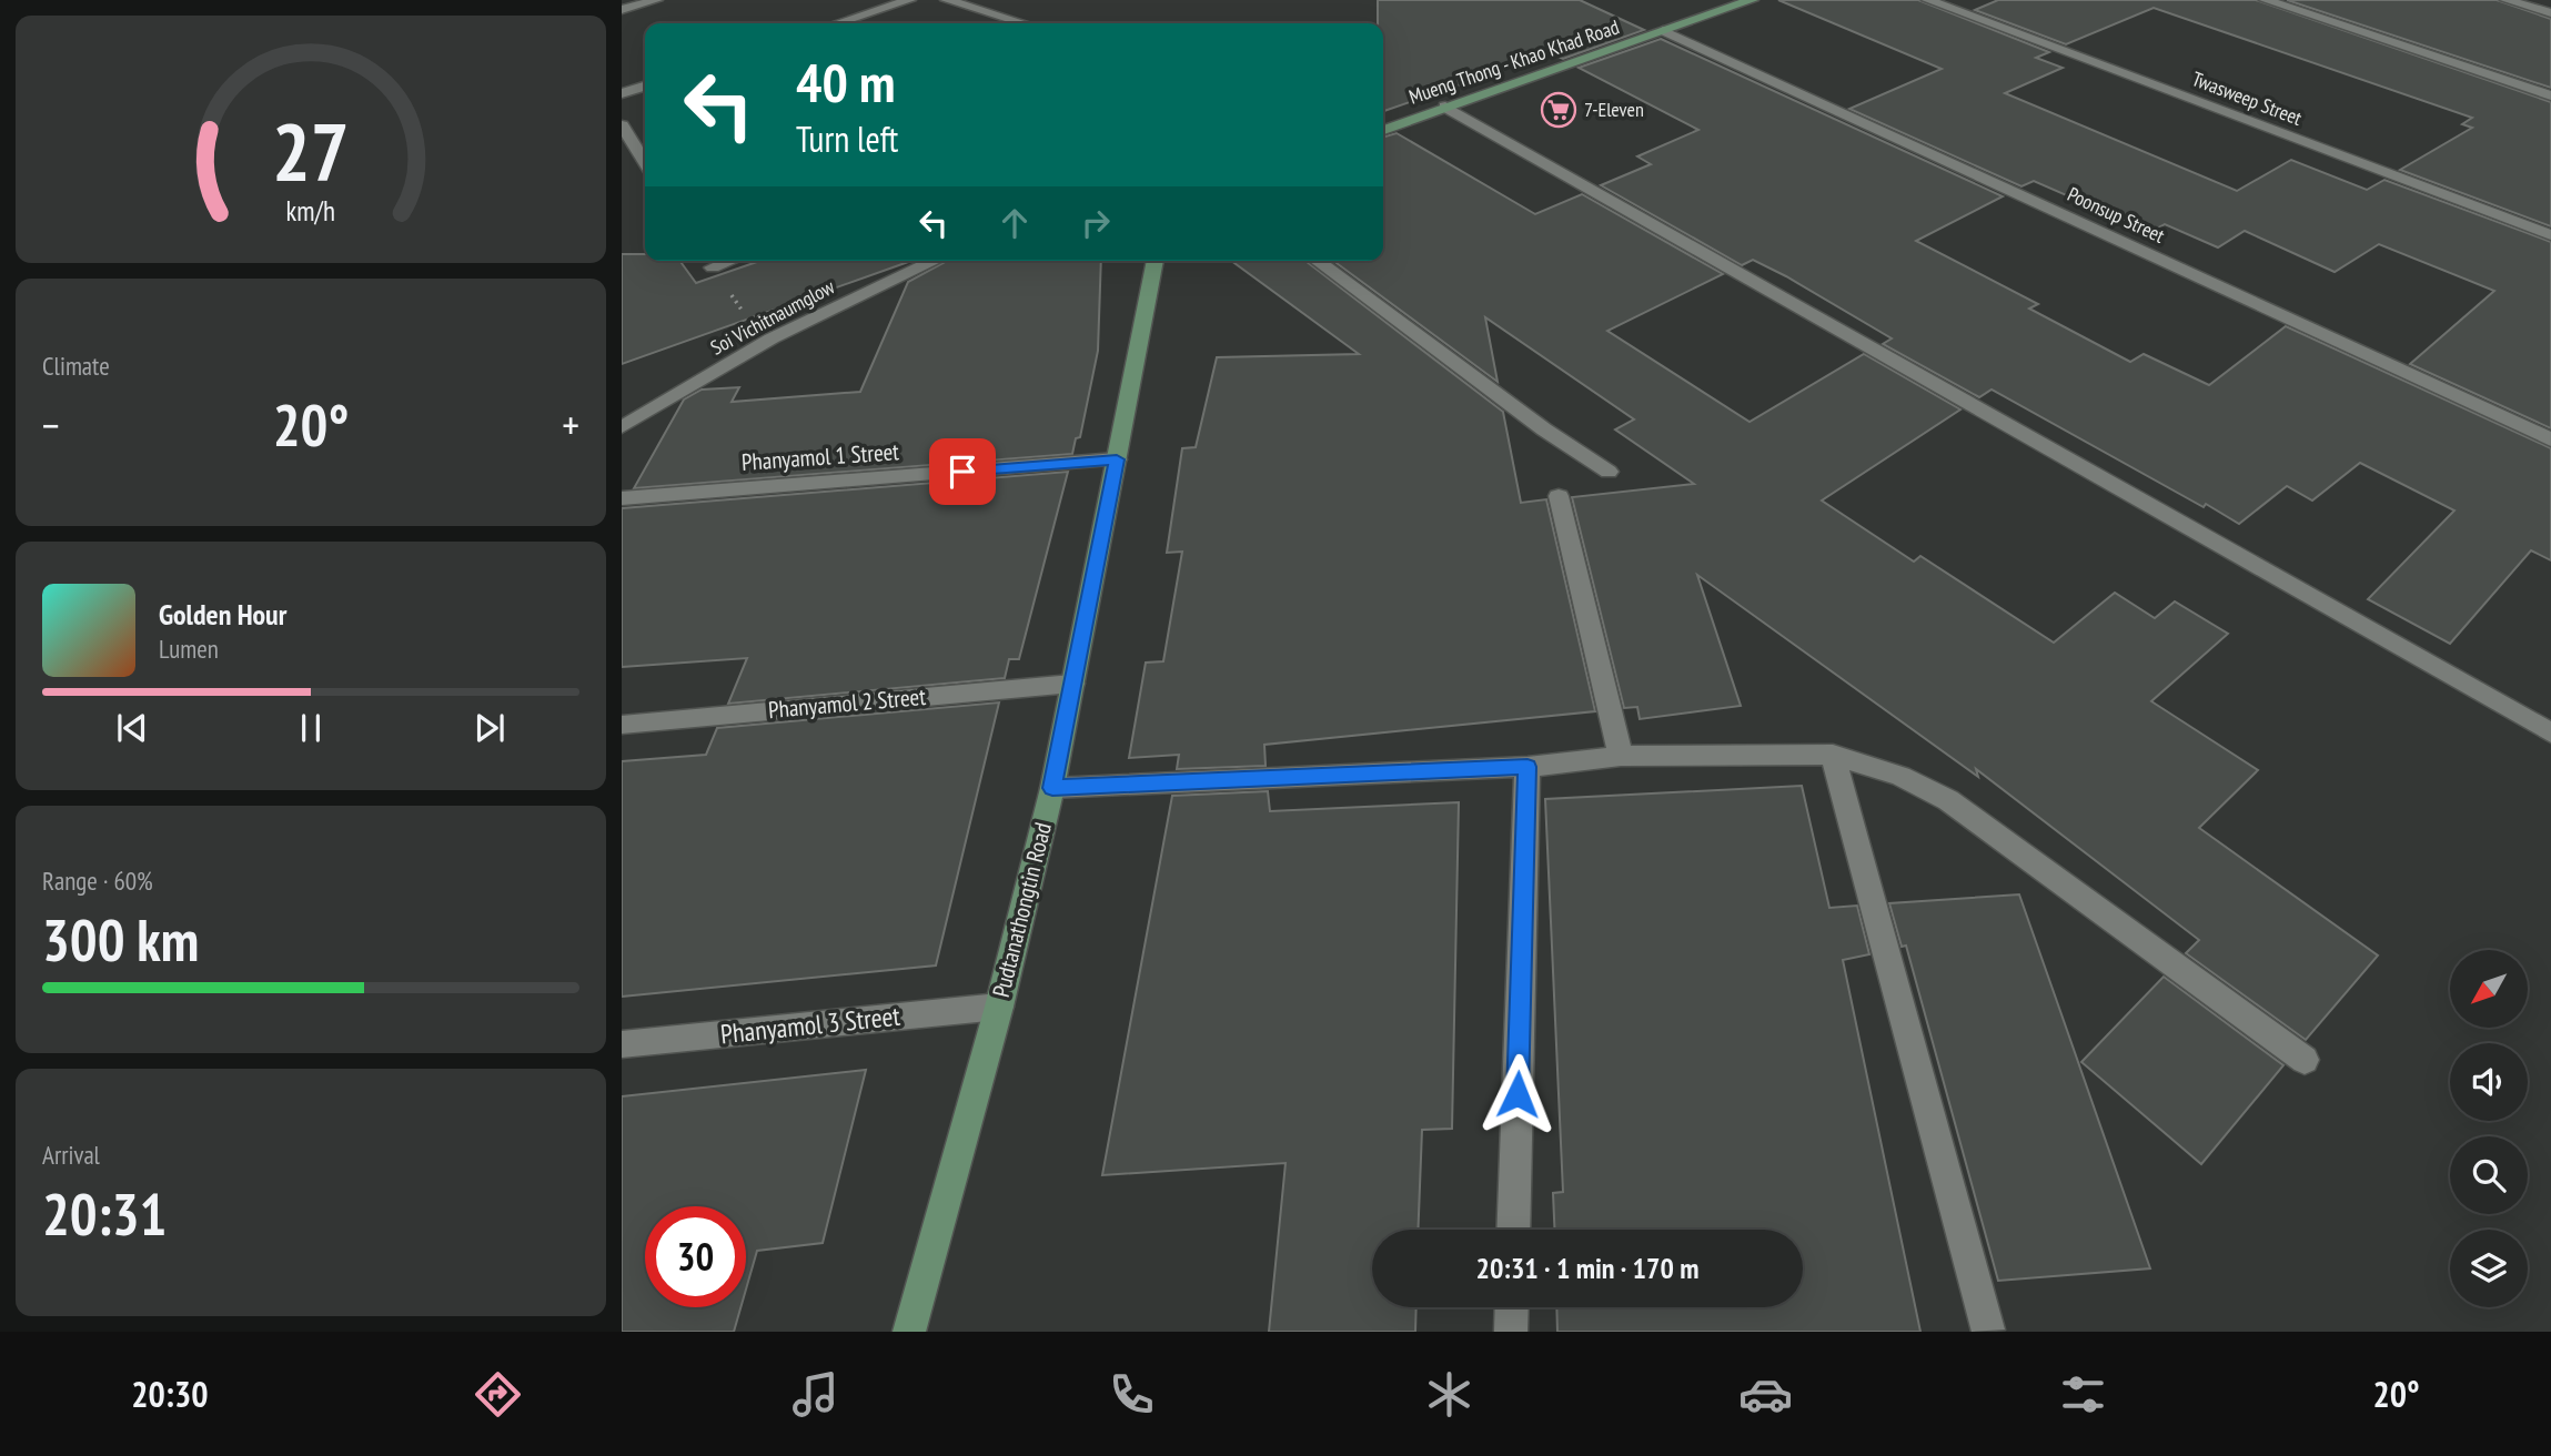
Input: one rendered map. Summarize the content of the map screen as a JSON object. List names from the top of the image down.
{
  "streets": {
    "street": [
      "Mueng Thong - Khao Khad Road",
      "Twasweep Street",
      "Poonsup Street",
      "Soi Vichitnaumglow",
      "Phanyamol 1 Street",
      "Phanyamol 2 Street",
      "Pudtanathongtin Road",
      "Phanyamol 3 Street"
    ]
  },
  "crossings": [
    ["Mueng Thong - Khao Khad Road", "Poonsup Street"],
    ["Phanyamol 1 Street", "Pudtanathongtin Road"],
    ["Phanyamol 2 Street", "Pudtanathongtin Road"],
    ["Pudtanathongtin Road", "Phanyamol 3 Street"]
  ],
  "places": {
    "supermarket": ["7-Eleven"]
  },
  "north": "bottom left",
  "page": {
    "turn": ["40 m", "Turn left"],
    "tile": [
      "Climate",
      ["Range · 60%", "300 km"],
      ["Arrival", "20:31"]
    ],
    "heat": ["−", "20°", "+"],
    "song": ["Golden Hour", "Lumen"],
    "limit": "30",
    "trip": "20:31 · 1 min · 170 m",
    "tabs": ["20:30", "20°"],
    "gauge": ["27", "km/h"]
  }
}
